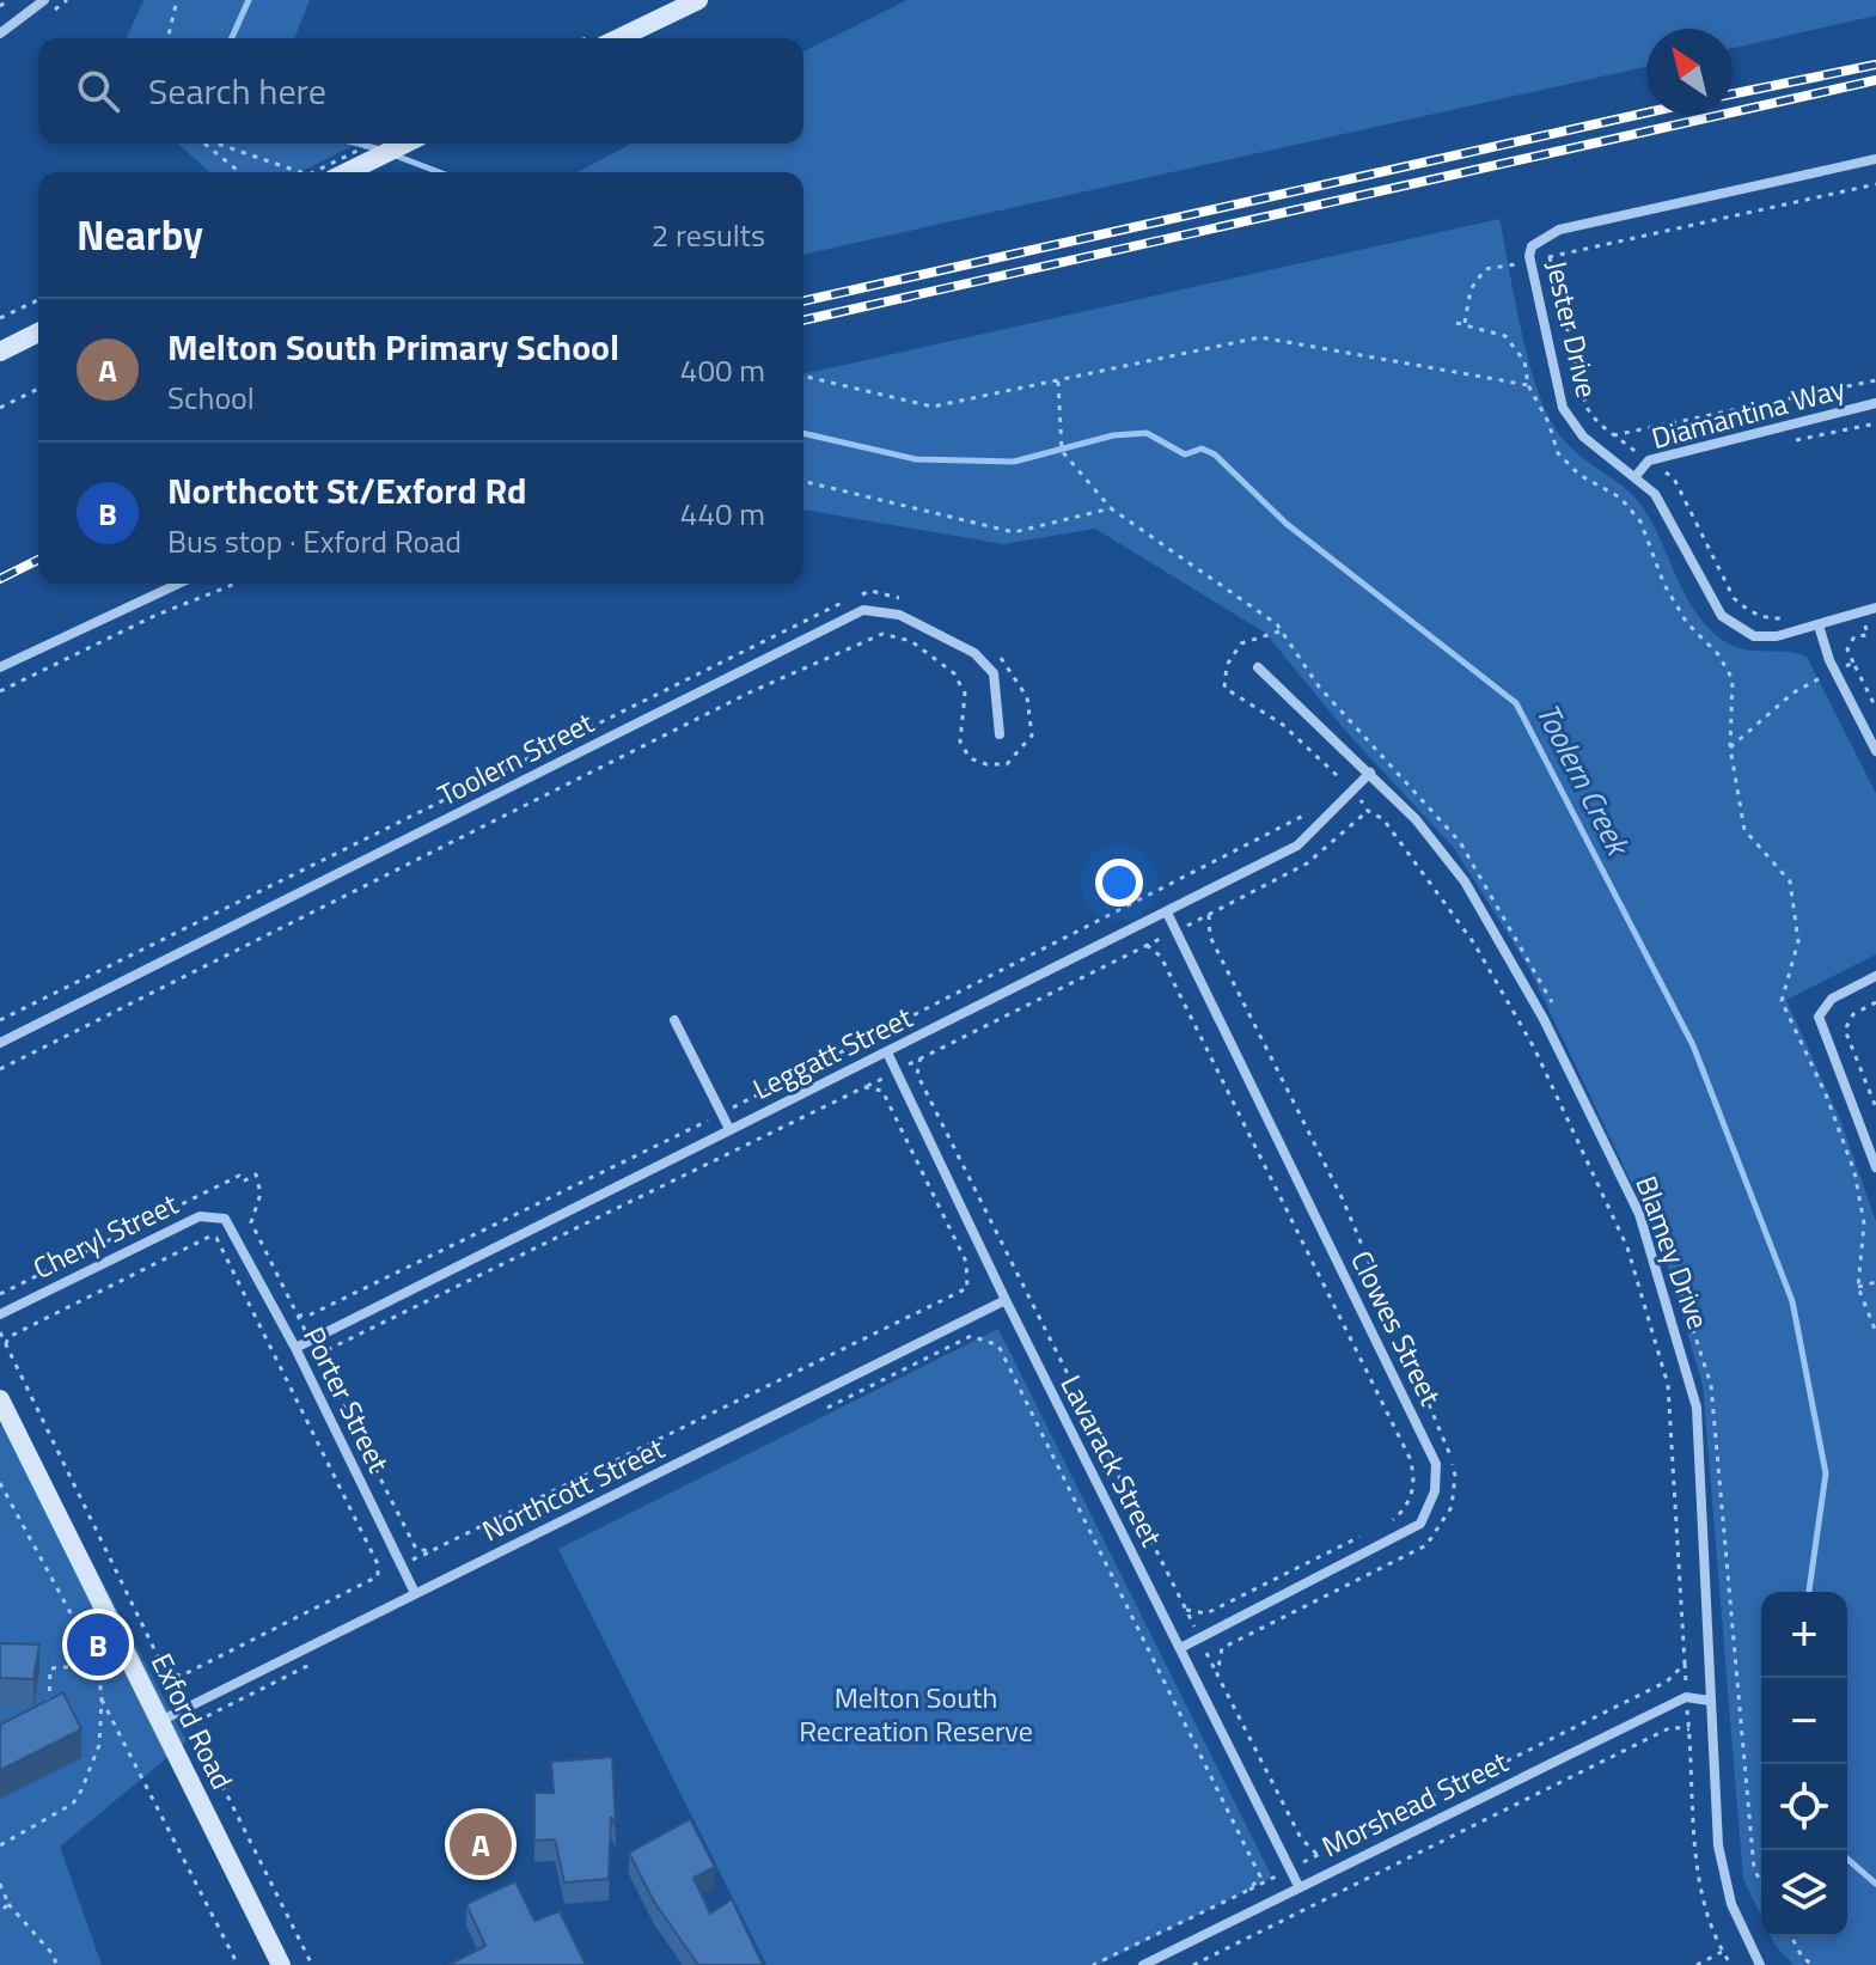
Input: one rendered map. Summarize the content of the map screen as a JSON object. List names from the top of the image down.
{
  "streets": {
    "street": [
      "Jester Drive",
      "Diamantina Way",
      "Toolern Street",
      "Leggatt Street",
      "Cheryl Street",
      "Blamey Drive",
      "Clowes Street",
      "Porter Street",
      "Lavarack Street",
      "Northcott Street",
      "Exford Road",
      "Morshead Street"
    ]
  },
  "crossings": [
    ["Jester Drive", "Diamantina Way"],
    ["Leggatt Street", "Blamey Drive"],
    ["Leggatt Street", "Clowes Street"],
    ["Leggatt Street", "Porter Street"],
    ["Leggatt Street", "Lavarack Street"],
    ["Cheryl Street", "Porter Street"],
    ["Clowes Street", "Lavarack Street"],
    ["Porter Street", "Northcott Street"],
    ["Lavarack Street", "Northcott Street"],
    ["Lavarack Street", "Morshead Street"],
    ["Northcott Street", "Exford Road"]
  ],
  "water": ["Toolern Creek"],
  "parks": ["Melton South Recreation Reserve"],
  "north": "top left",
  "page": {
    "search": "Search here",
    "heading": ["Nearby", "2 results"],
    "list": [
      {
        "mark": "A",
        "name": "Melton South Primary School",
        "note": "School",
        "value": "400 m"
      },
      {
        "mark": "B",
        "name": "Northcott St/Exford Rd",
        "note": "Bus stop · Exford Road",
        "value": "440 m"
      }
    ],
    "map_buttons": ["+", "−"],
    "pins": ["B", "A"]
  }
}
